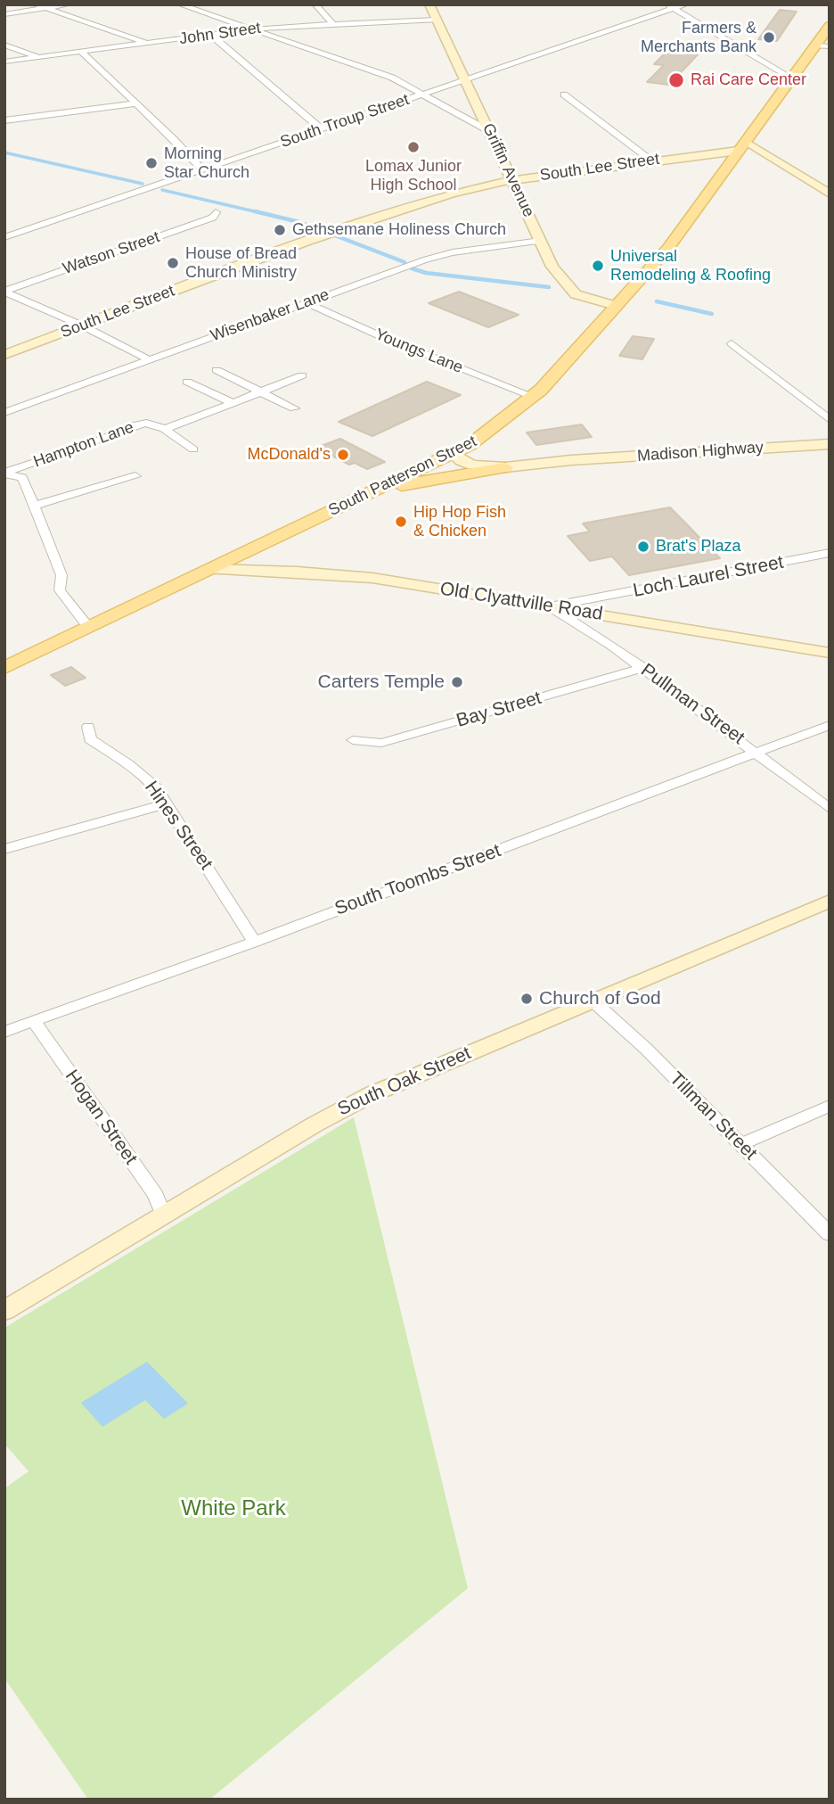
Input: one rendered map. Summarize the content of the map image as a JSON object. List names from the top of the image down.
{
  "streets": {
    "main road": [
      "South Lee Street",
      "Griffin Avenue",
      "Madison Highway",
      "South Patterson Street",
      "Old Clyattville Road",
      "South Oak Street"
    ],
    "street": [
      "John Street",
      "South Troup Street",
      "Watson Street",
      "Wisenbaker Lane",
      "Youngs Lane",
      "Hampton Lane",
      "Loch Laurel Street",
      "Pullman Street",
      "Bay Street",
      "Hines Street",
      "South Toombs Street",
      "Tillman Street",
      "Hogan Street"
    ]
  },
  "crossings": [
    ["John Street", "Griffin Avenue"],
    ["South Troup Street", "Griffin Avenue"],
    ["South Lee Street", "Griffin Avenue"],
    ["South Lee Street", "South Patterson Street"],
    ["Griffin Avenue", "Wisenbaker Lane"],
    ["Griffin Avenue", "South Patterson Street"],
    ["Wisenbaker Lane", "Youngs Lane"],
    ["Youngs Lane", "South Patterson Street"],
    ["Madison Highway", "South Patterson Street"],
    ["South Patterson Street", "Old Clyattville Road"],
    ["Loch Laurel Street", "Old Clyattville Road"],
    ["Loch Laurel Street", "Pullman Street"],
    ["Old Clyattville Road", "Pullman Street"],
    ["Pullman Street", "Bay Street"],
    ["Pullman Street", "South Toombs Street"],
    ["Hines Street", "South Toombs Street"],
    ["South Toombs Street", "Hogan Street"],
    ["South Oak Street", "Tillman Street"],
    ["South Oak Street", "Hogan Street"]
  ],
  "parks": ["White Park"],
  "places": [
    "Farmers & Merchants Bank",
    "Rai Care Center",
    "Lomax Junior High School",
    "Morning Star Church",
    "Gethsemane Holiness Church",
    "House of Bread Church Ministry",
    "Universal Remodeling & Roofing",
    "McDonald's",
    "Hip Hop Fish & Chicken",
    "Brat's Plaza",
    "Carters Temple",
    "Church of God"
  ]
}
